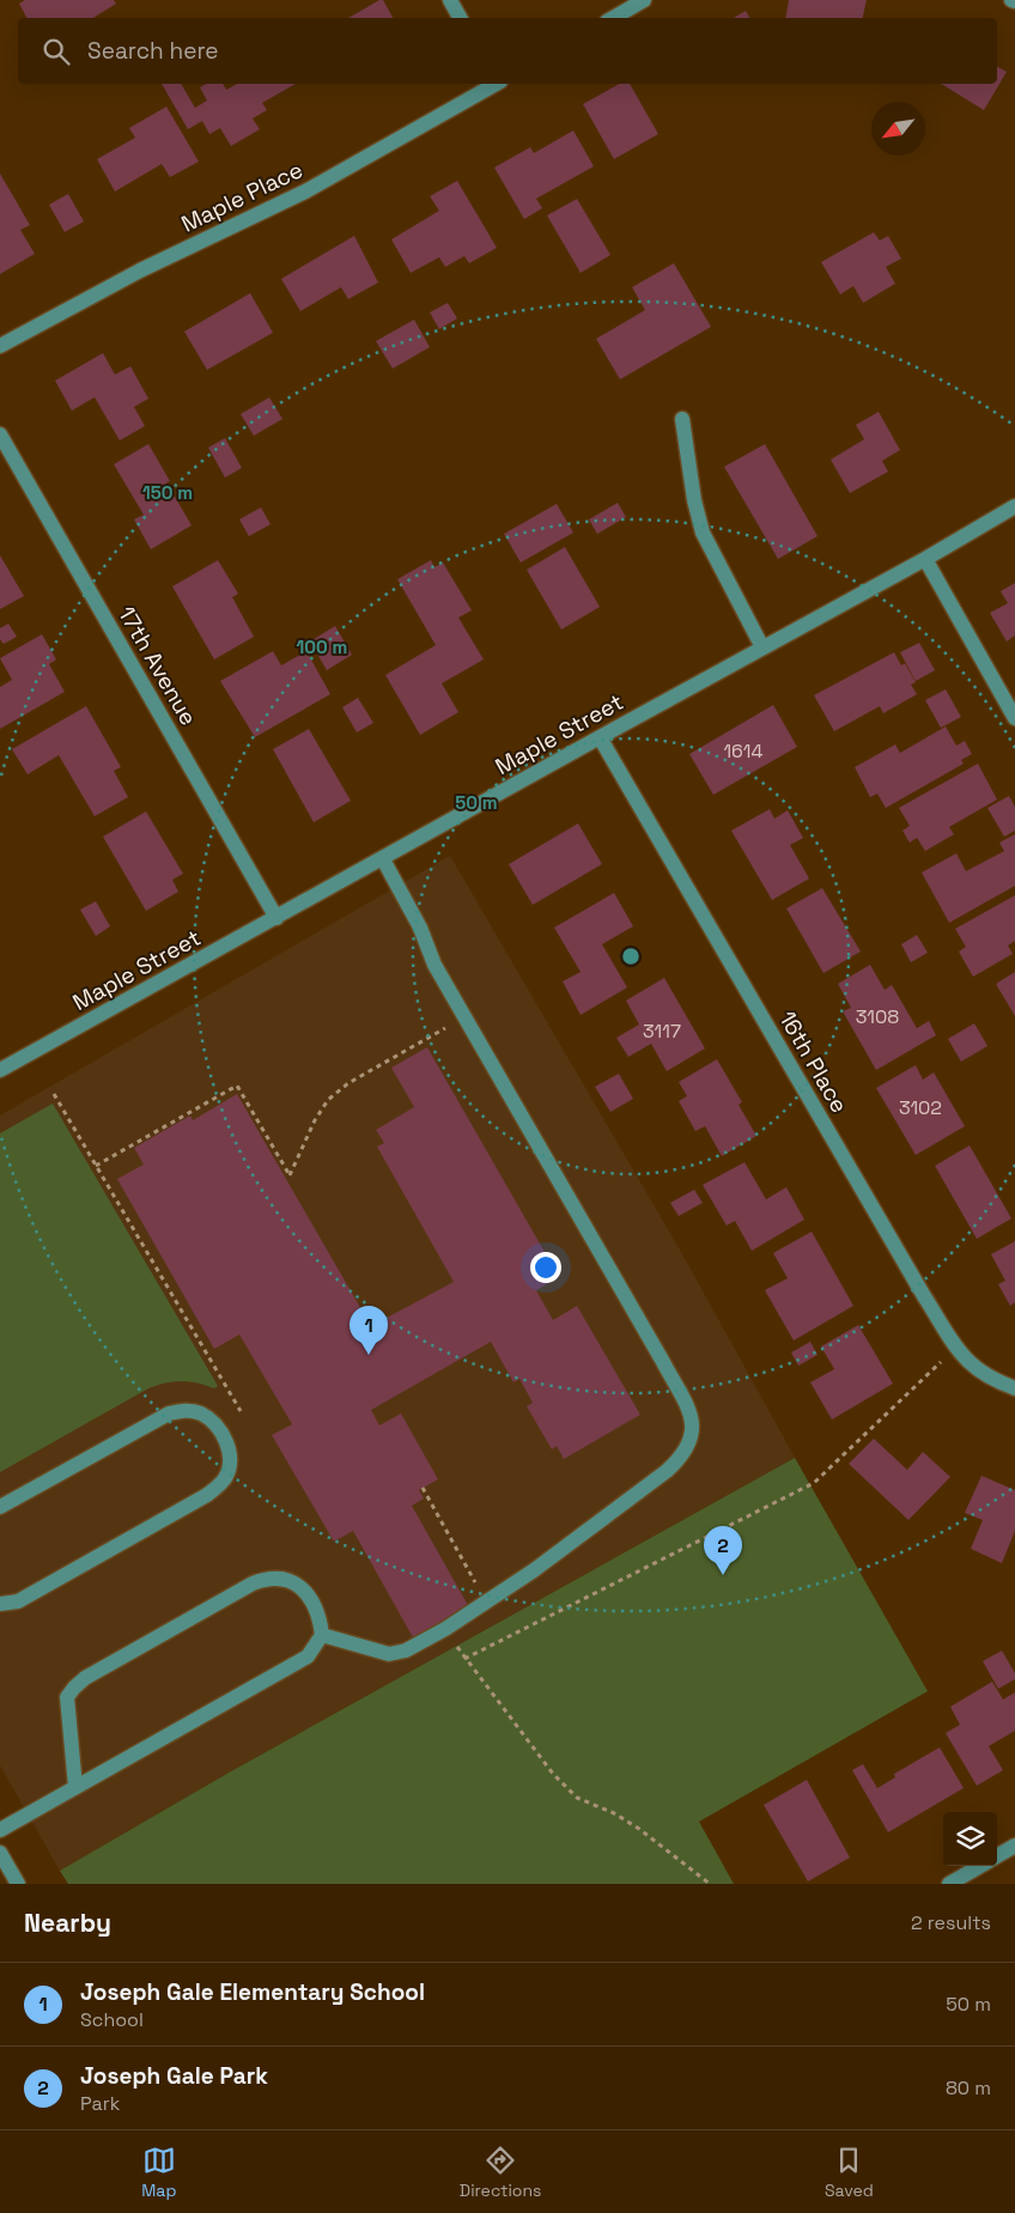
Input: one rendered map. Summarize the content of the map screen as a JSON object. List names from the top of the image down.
{
  "streets": {
    "street": [
      "Maple Place",
      "17th Avenue",
      "Maple Street",
      "16th Place"
    ]
  },
  "crossings": [
    ["17th Avenue", "Maple Street"],
    ["Maple Street", "16th Place"]
  ],
  "house_numbers": [
    "1614",
    "3108",
    "3117",
    "3102"
  ],
  "north": "bottom left",
  "page": {
    "search": "Search here",
    "pins": ["1", "2"],
    "heading": ["Nearby", "2 results"],
    "list": [
      {
        "mark": "1",
        "name": "Joseph Gale Elementary School",
        "note": "School",
        "value": "50 m"
      },
      {
        "mark": "2",
        "name": "Joseph Gale Park",
        "note": "Park",
        "value": "80 m"
      }
    ],
    "nav": ["Map", "Directions", "Saved"]
  },
  "rings": ["150 m", "100 m", "50 m"]
}
